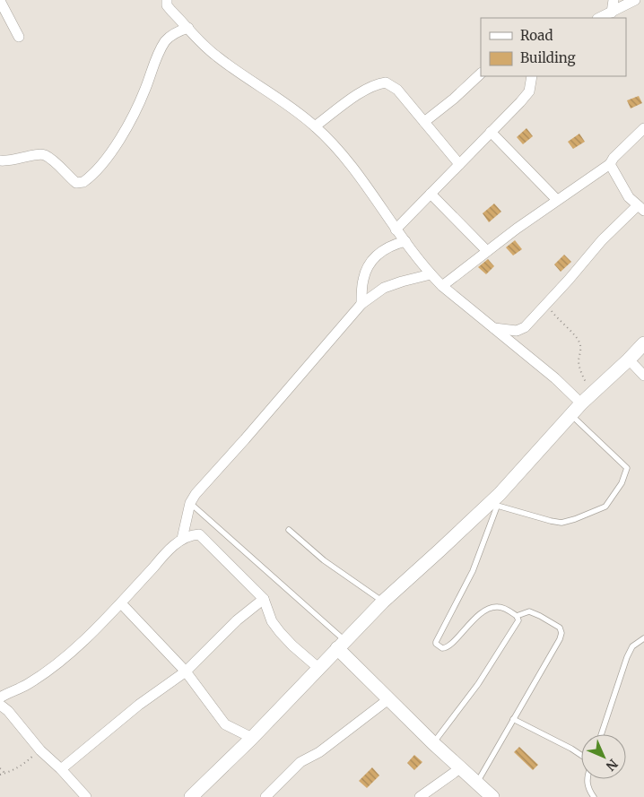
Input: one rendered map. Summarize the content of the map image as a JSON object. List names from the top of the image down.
{
  "legend": ["Road", "Building"],
  "north": "bottom right"
}
